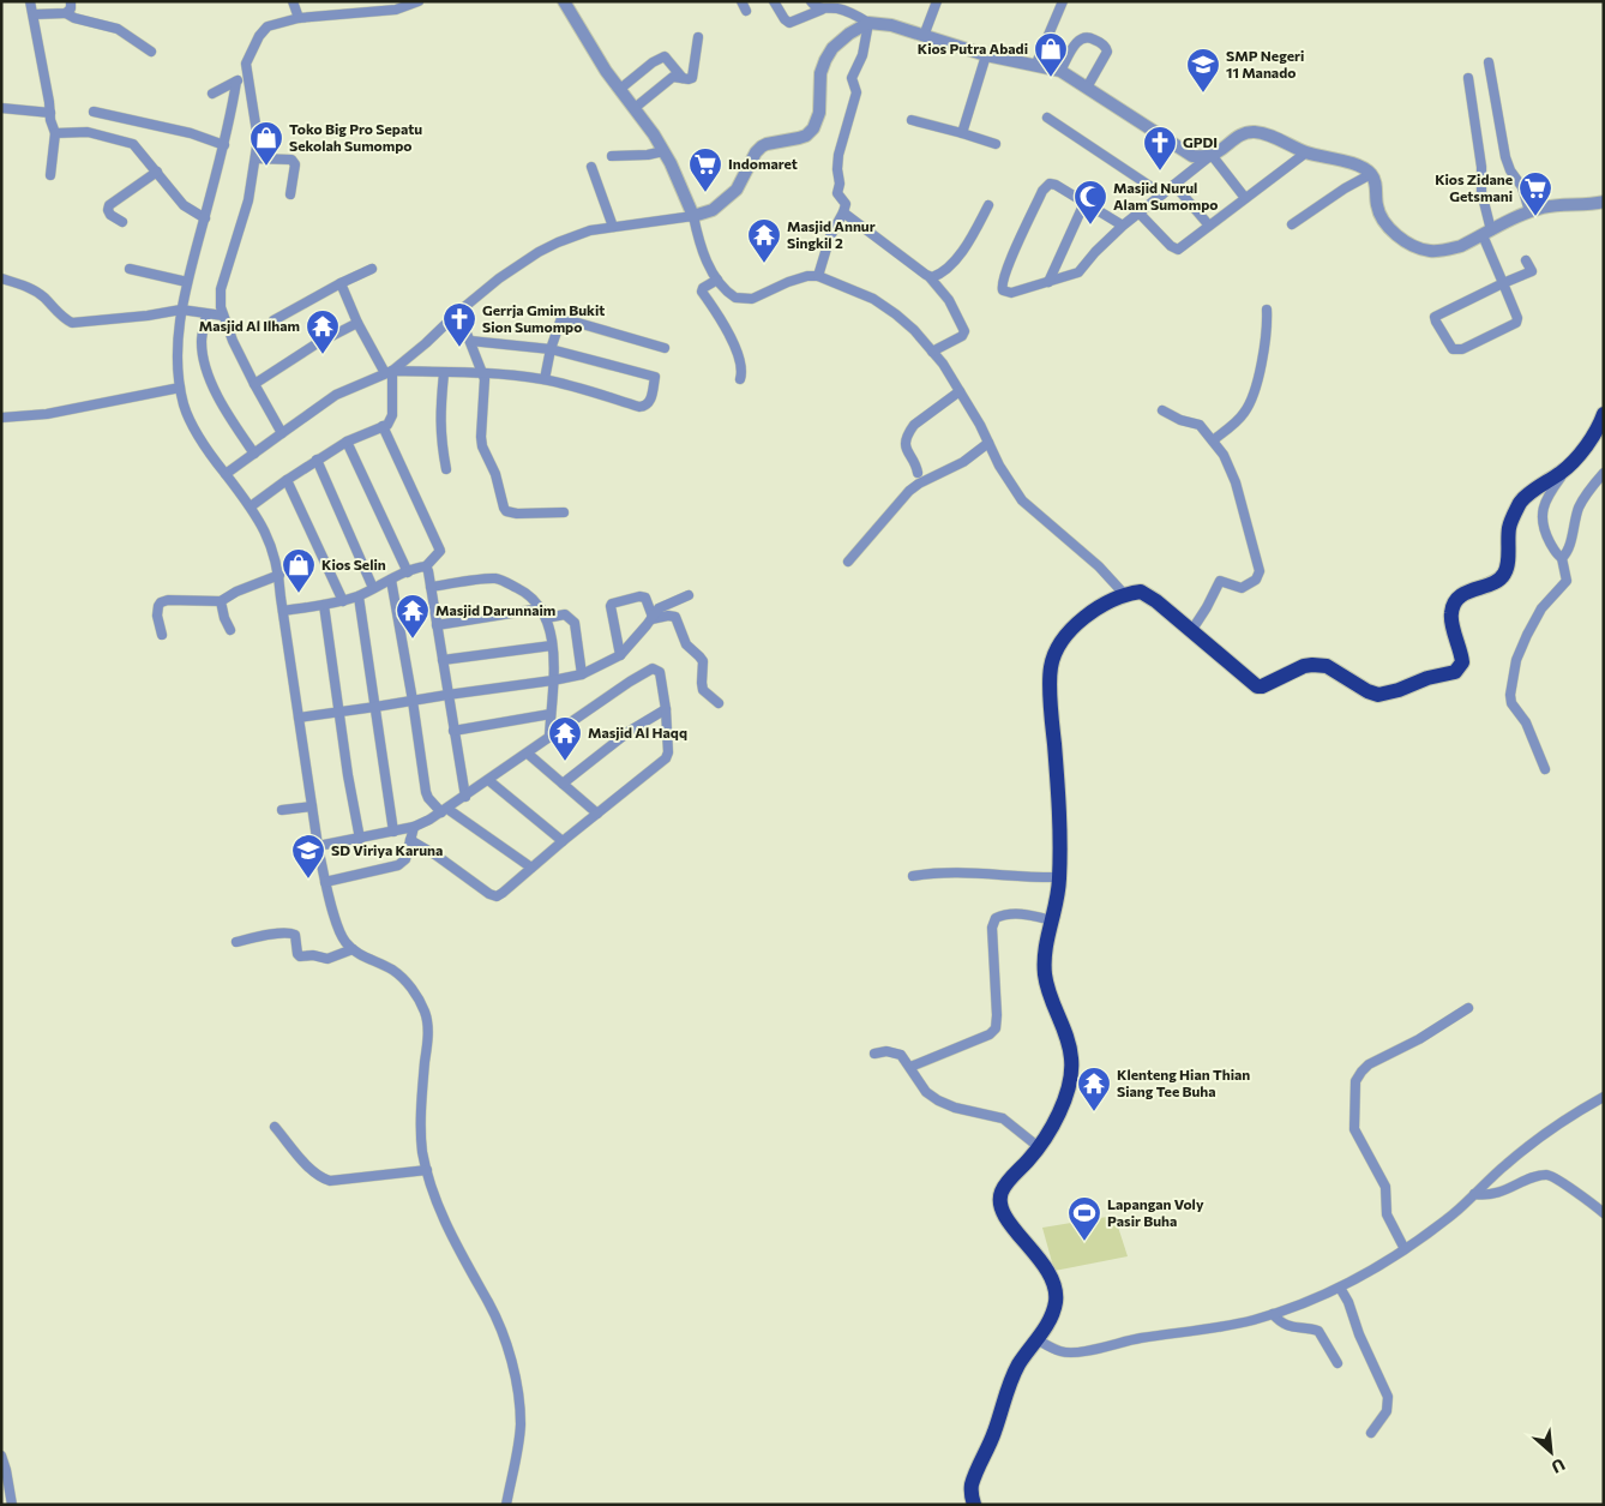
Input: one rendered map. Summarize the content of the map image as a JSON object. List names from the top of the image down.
{
  "places": {
    "shop": ["Kios Putra Abadi", "Toko Big Pro Sepatu Sekolah Sumompo", "Kios Selin"],
    "school or university": ["SMP Negeri 11 Manado", "SD Viriya Karuna"],
    "church": ["GPDI", "Gerrja Gmim Bukit Sion Sumompo"],
    "supermarket": ["Indomaret", "Kios Zidane Getsmani"],
    "mosque": ["Masjid Nurul Alam Sumompo"],
    "temple": [
      "Masjid Annur Singkil 2",
      "Masjid Al Ilham",
      "Masjid Darunnaim",
      "Masjid Al Haqq",
      "Klenteng Hian Thian Siang Tee Buha"
    ],
    "sports": ["Lapangan Voly Pasir Buha"]
  },
  "north": "bottom right"
}
